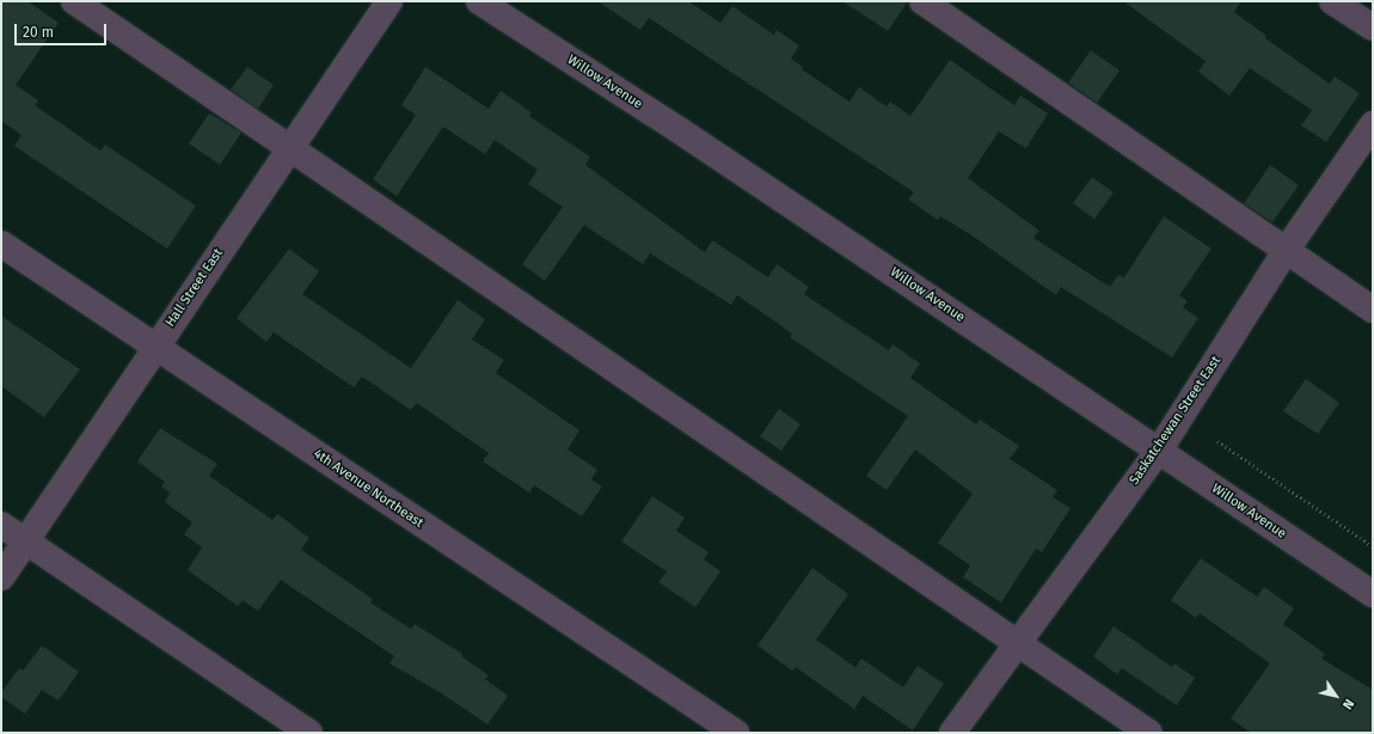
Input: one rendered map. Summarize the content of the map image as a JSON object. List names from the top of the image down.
{
  "streets": {
    "street": [
      "Willow Avenue",
      "Hall Street East",
      "Saskatchewan Street East",
      "4th Avenue Northeast"
    ]
  },
  "crossings": [
    ["Willow Avenue", "Saskatchewan Street East"],
    ["Hall Street East", "4th Avenue Northeast"]
  ],
  "scale_bar": "20 m",
  "north": "bottom right"
}
